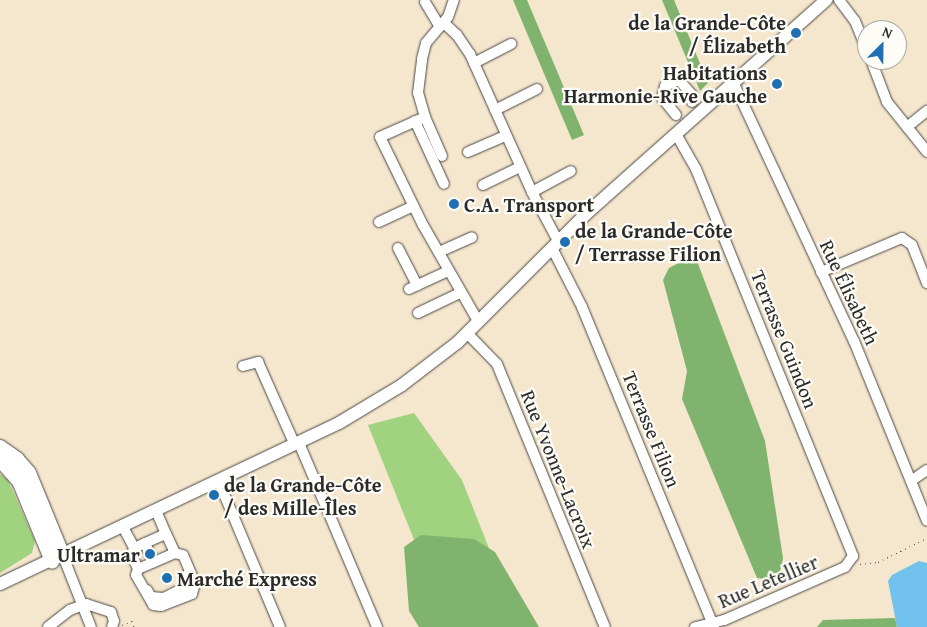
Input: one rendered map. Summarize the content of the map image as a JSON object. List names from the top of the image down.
{
  "streets": {
    "street": [
      "Rue Élisabeth",
      "Terrasse Guindon",
      "Terrasse Filion",
      "Rue Yvonne-Lacroix",
      "Rue Letellier"
    ]
  },
  "crossings": [
    ["Terrasse Guindon", "Rue Letellier"],
    ["Terrasse Filion", "Rue Letellier"]
  ],
  "places": [
    "de la Grande-Côte / Élizabeth",
    "Habitations Harmonie-Rive Gauche",
    "C.A. Transport",
    "de la Grande-Côte / Terrasse Filion",
    "de la Grande-Côte / des Mille-Îles",
    "Ultramar",
    "Marché Express"
  ],
  "north": "top right"
}
